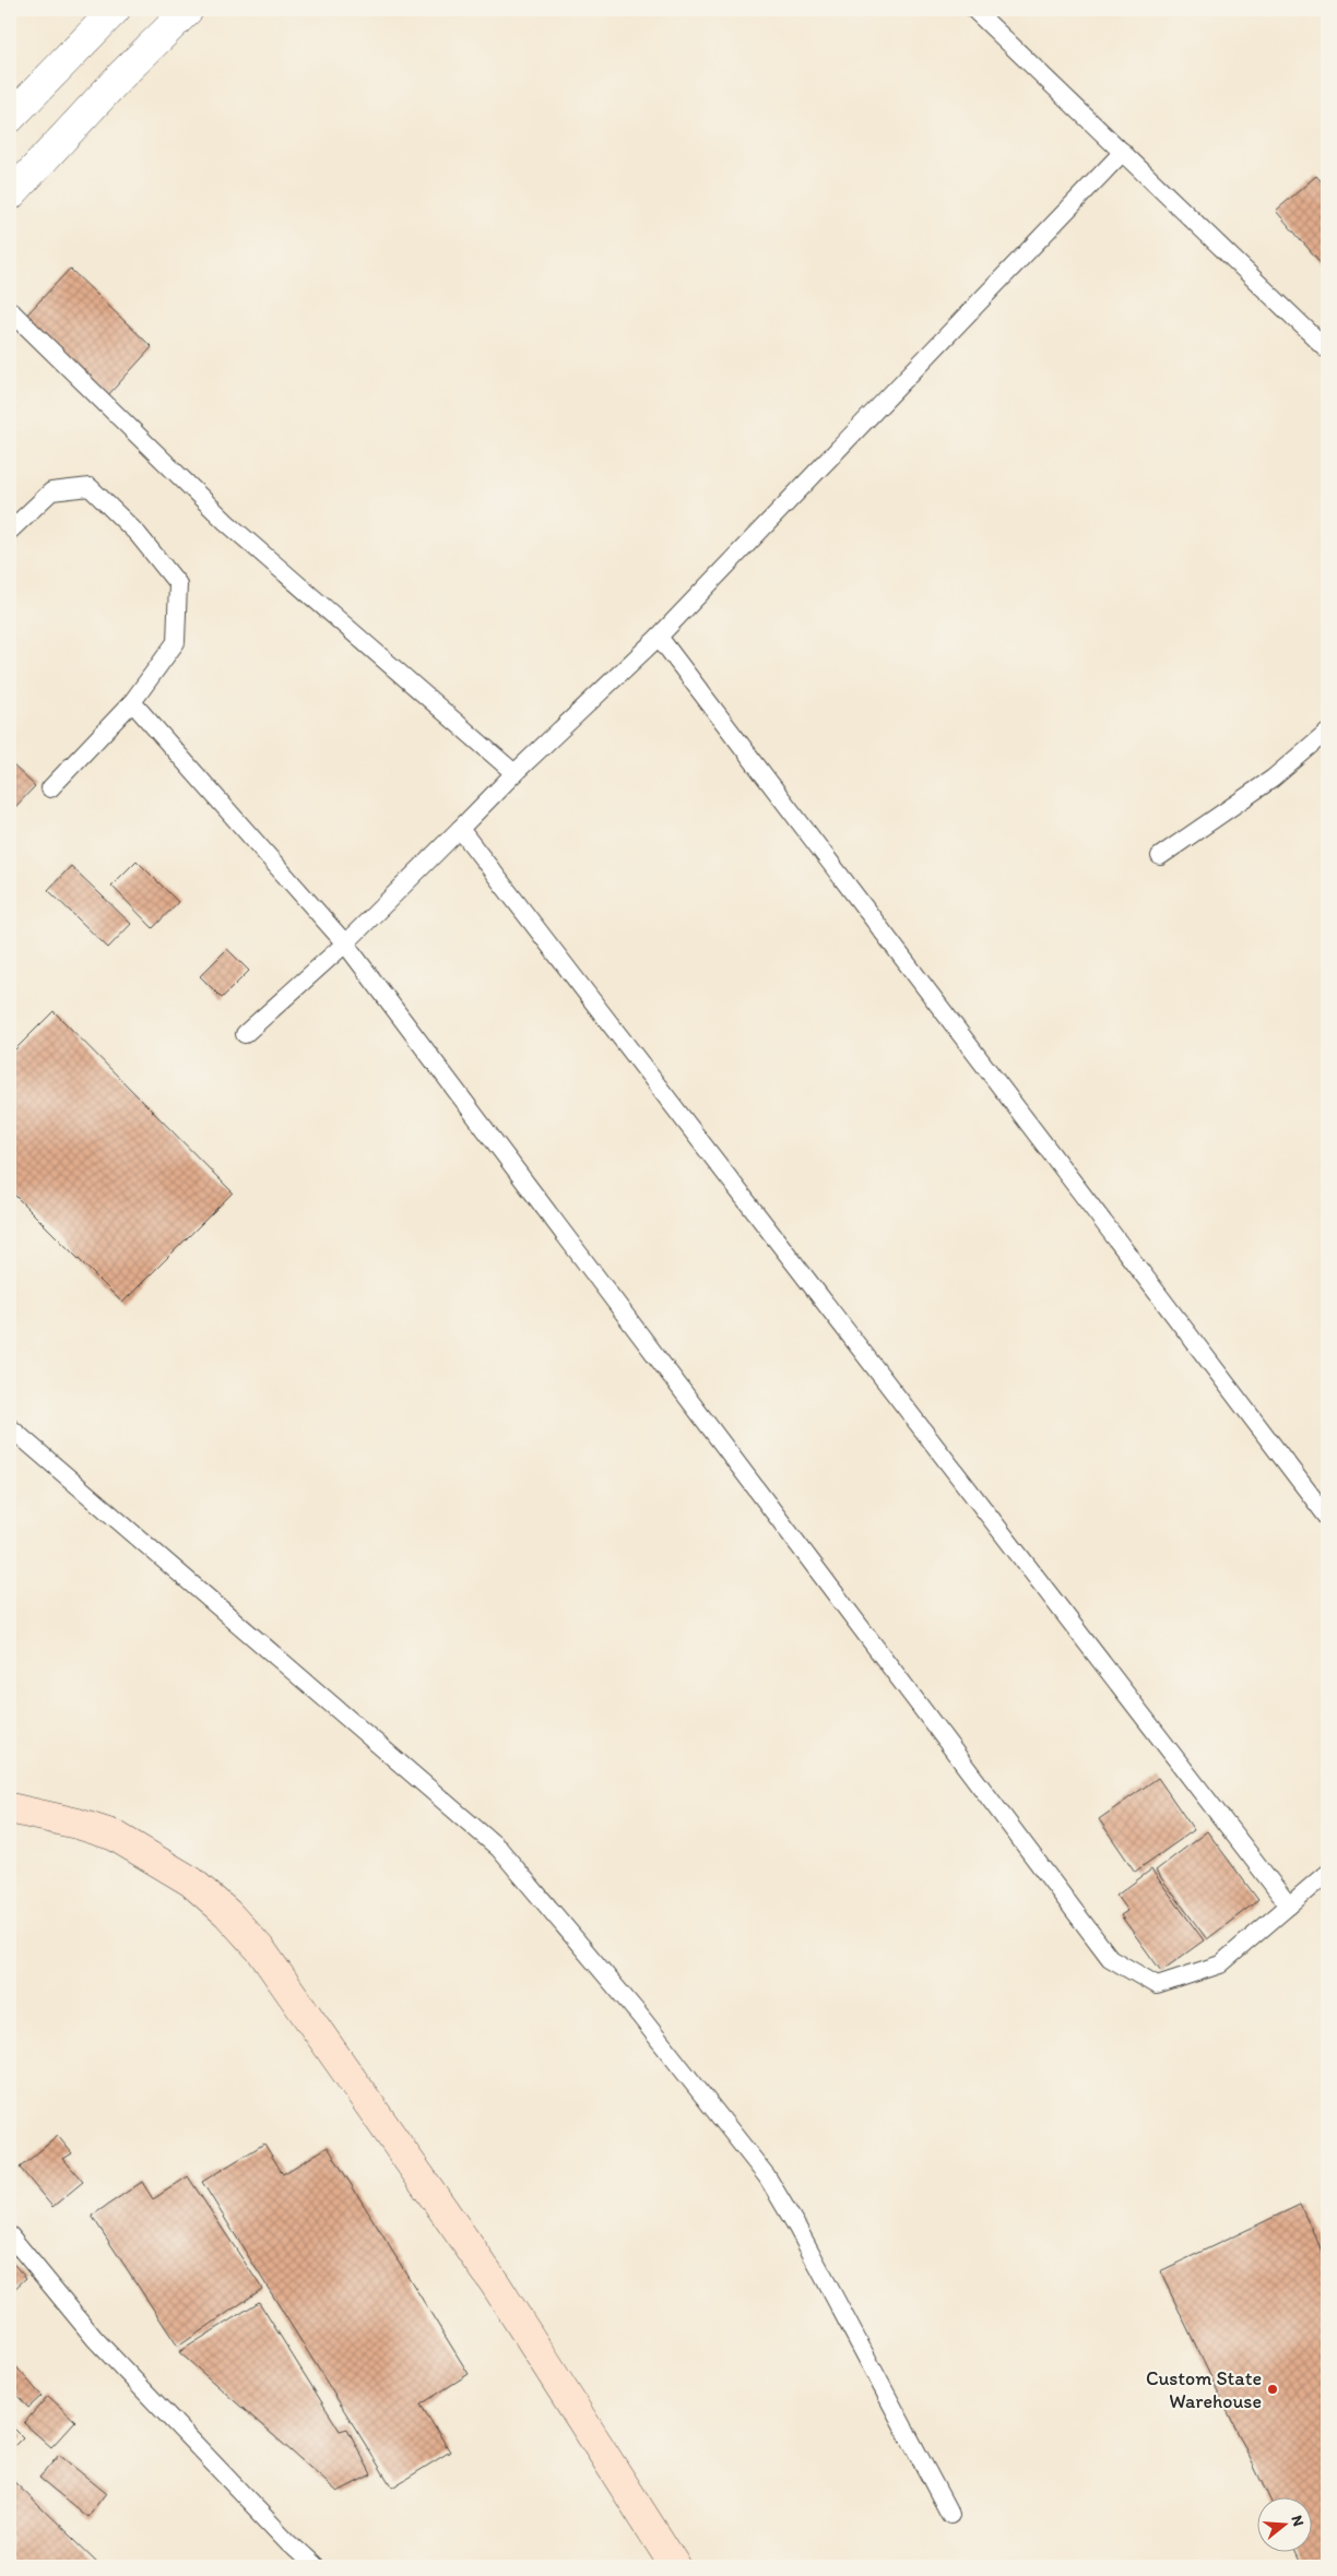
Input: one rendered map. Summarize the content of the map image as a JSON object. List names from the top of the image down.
{
  "places": ["Custom State Warehouse"],
  "north": "right"
}
